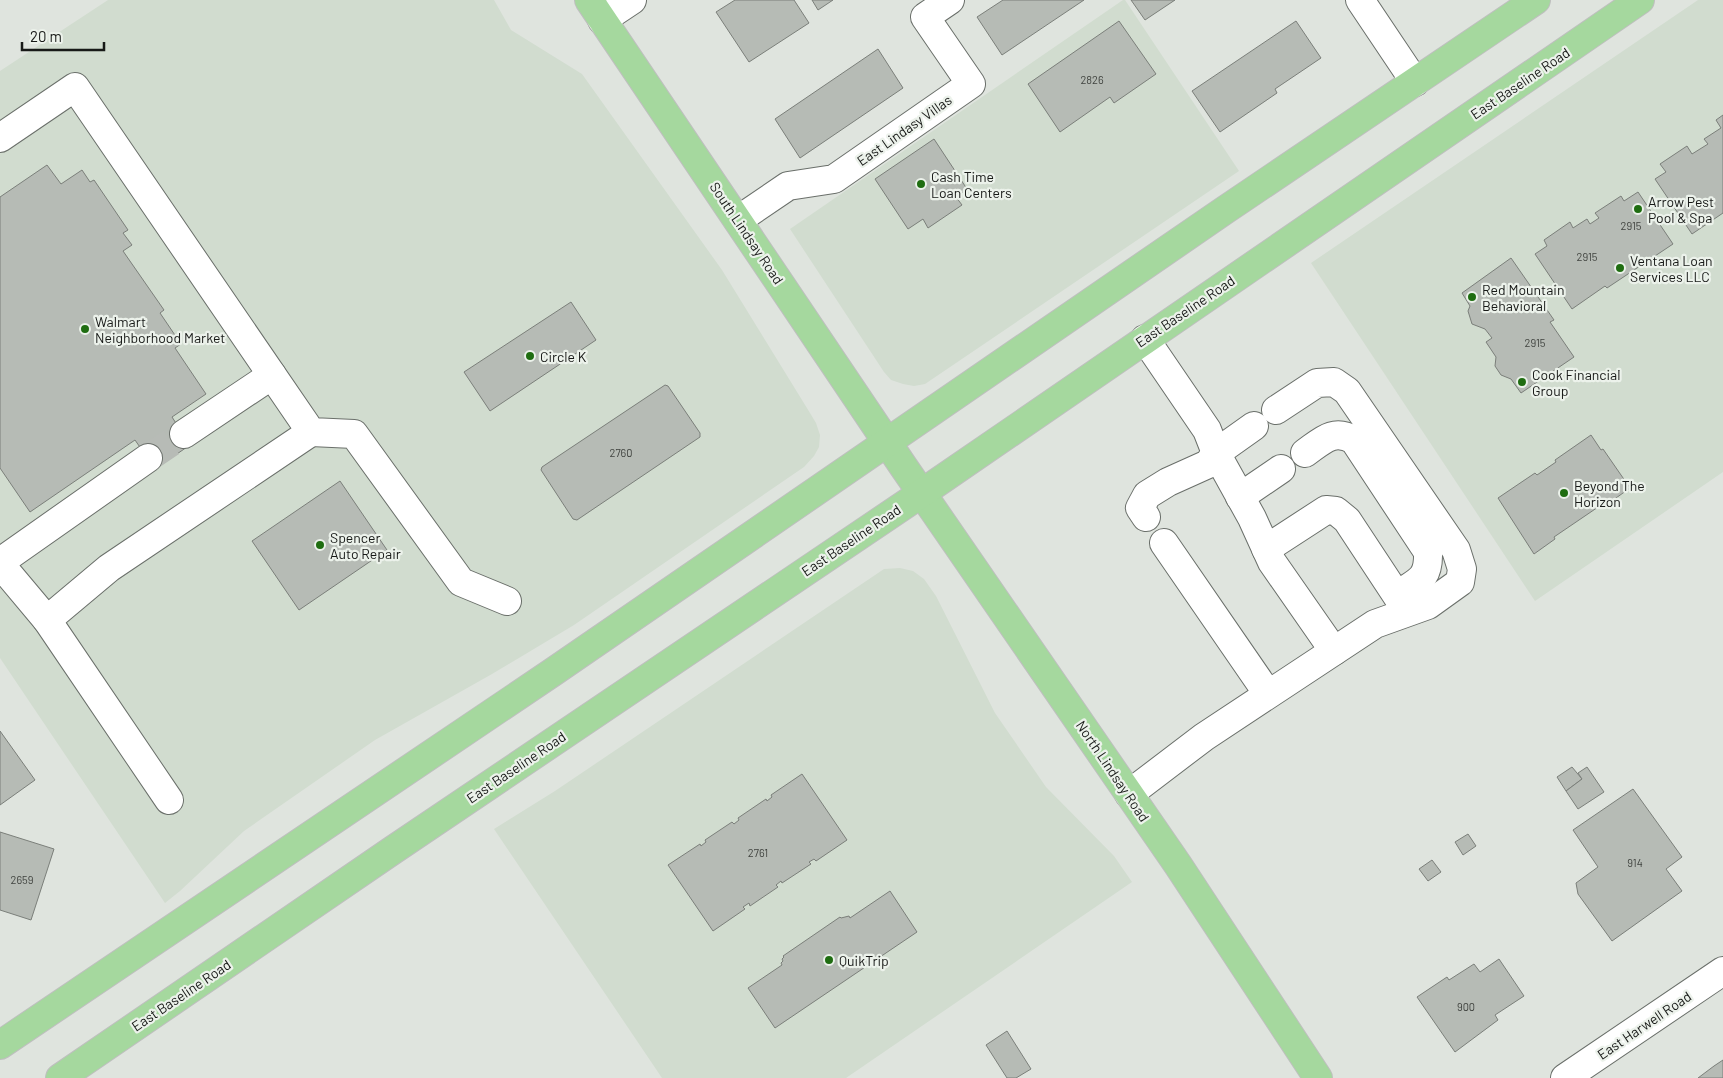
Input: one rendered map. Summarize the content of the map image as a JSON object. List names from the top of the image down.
{
  "streets": {
    "main road": ["East Baseline Road", "South Lindsay Road", "North Lindsay Road"],
    "street": ["East Lindasy Villas", "East Harwell Road"]
  },
  "crossings": [
    ["East Baseline Road", "North Lindsay Road"],
    ["East Lindasy Villas", "South Lindsay Road"],
    ["South Lindsay Road", "North Lindsay Road"]
  ],
  "places": [
    "Cash Time Loan Centers",
    "Arrow Pest Pool & Spa",
    "Ventana Loan Services LLC",
    "Red Mountain Behavioral",
    "Walmart Neighborhood Market",
    "Circle K",
    "Cook Financial Group",
    "Beyond The Horizon",
    "Spencer Auto Repair",
    "QuikTrip"
  ],
  "house_numbers": [
    "2826",
    "2915",
    "2915",
    "2915",
    "2760",
    "2761",
    "914",
    "2659",
    "900"
  ],
  "scale_bar": "20 m"
}
